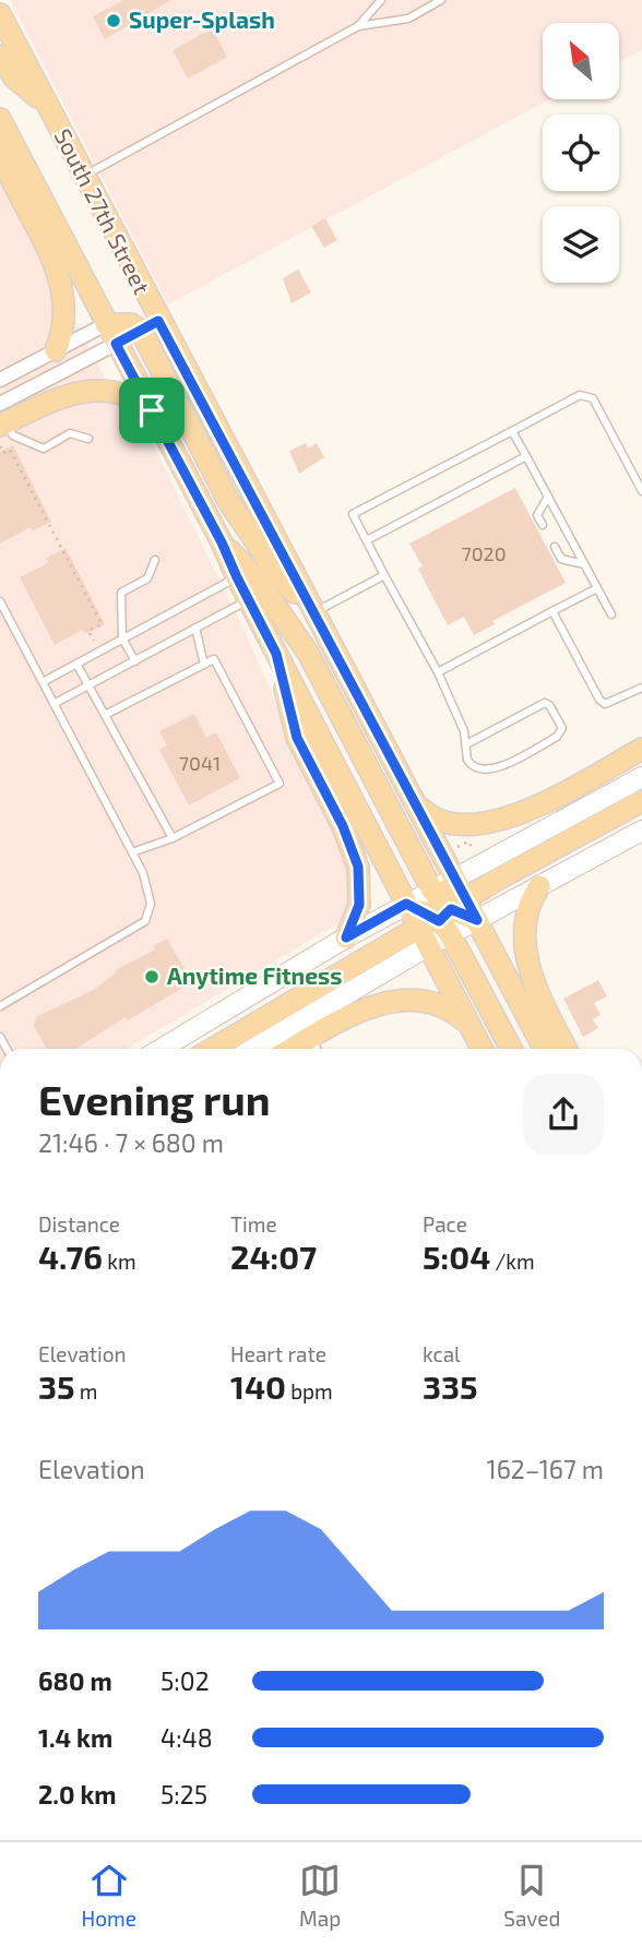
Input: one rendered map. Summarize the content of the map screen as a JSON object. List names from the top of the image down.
{
  "streets": {
    "main road": ["South 27th Street"]
  },
  "places": ["Super-Splash", "Anytime Fitness"],
  "house_numbers": ["7020", "7041"],
  "north": "top left",
  "page": {
    "heading": ["Evening run", "21:46 · 7 × 680 m"],
    "stats": [
      ["Distance", "4.76 km"],
      ["Time", "24:07"],
      ["Pace", "5:04 /km"],
      ["Elevation", "35 m"],
      ["Heart rate", "140 bpm"],
      ["kcal", "335"]
    ],
    "chart": ["Elevation", "162–167 m"],
    "list": [
      {
        "name": "680 m",
        "note": "5:02"
      },
      {
        "name": "1.4 km",
        "note": "4:48"
      },
      {
        "name": "2.0 km",
        "note": "5:25"
      }
    ],
    "tabs": ["Home", "Map", "Saved"]
  }
}
